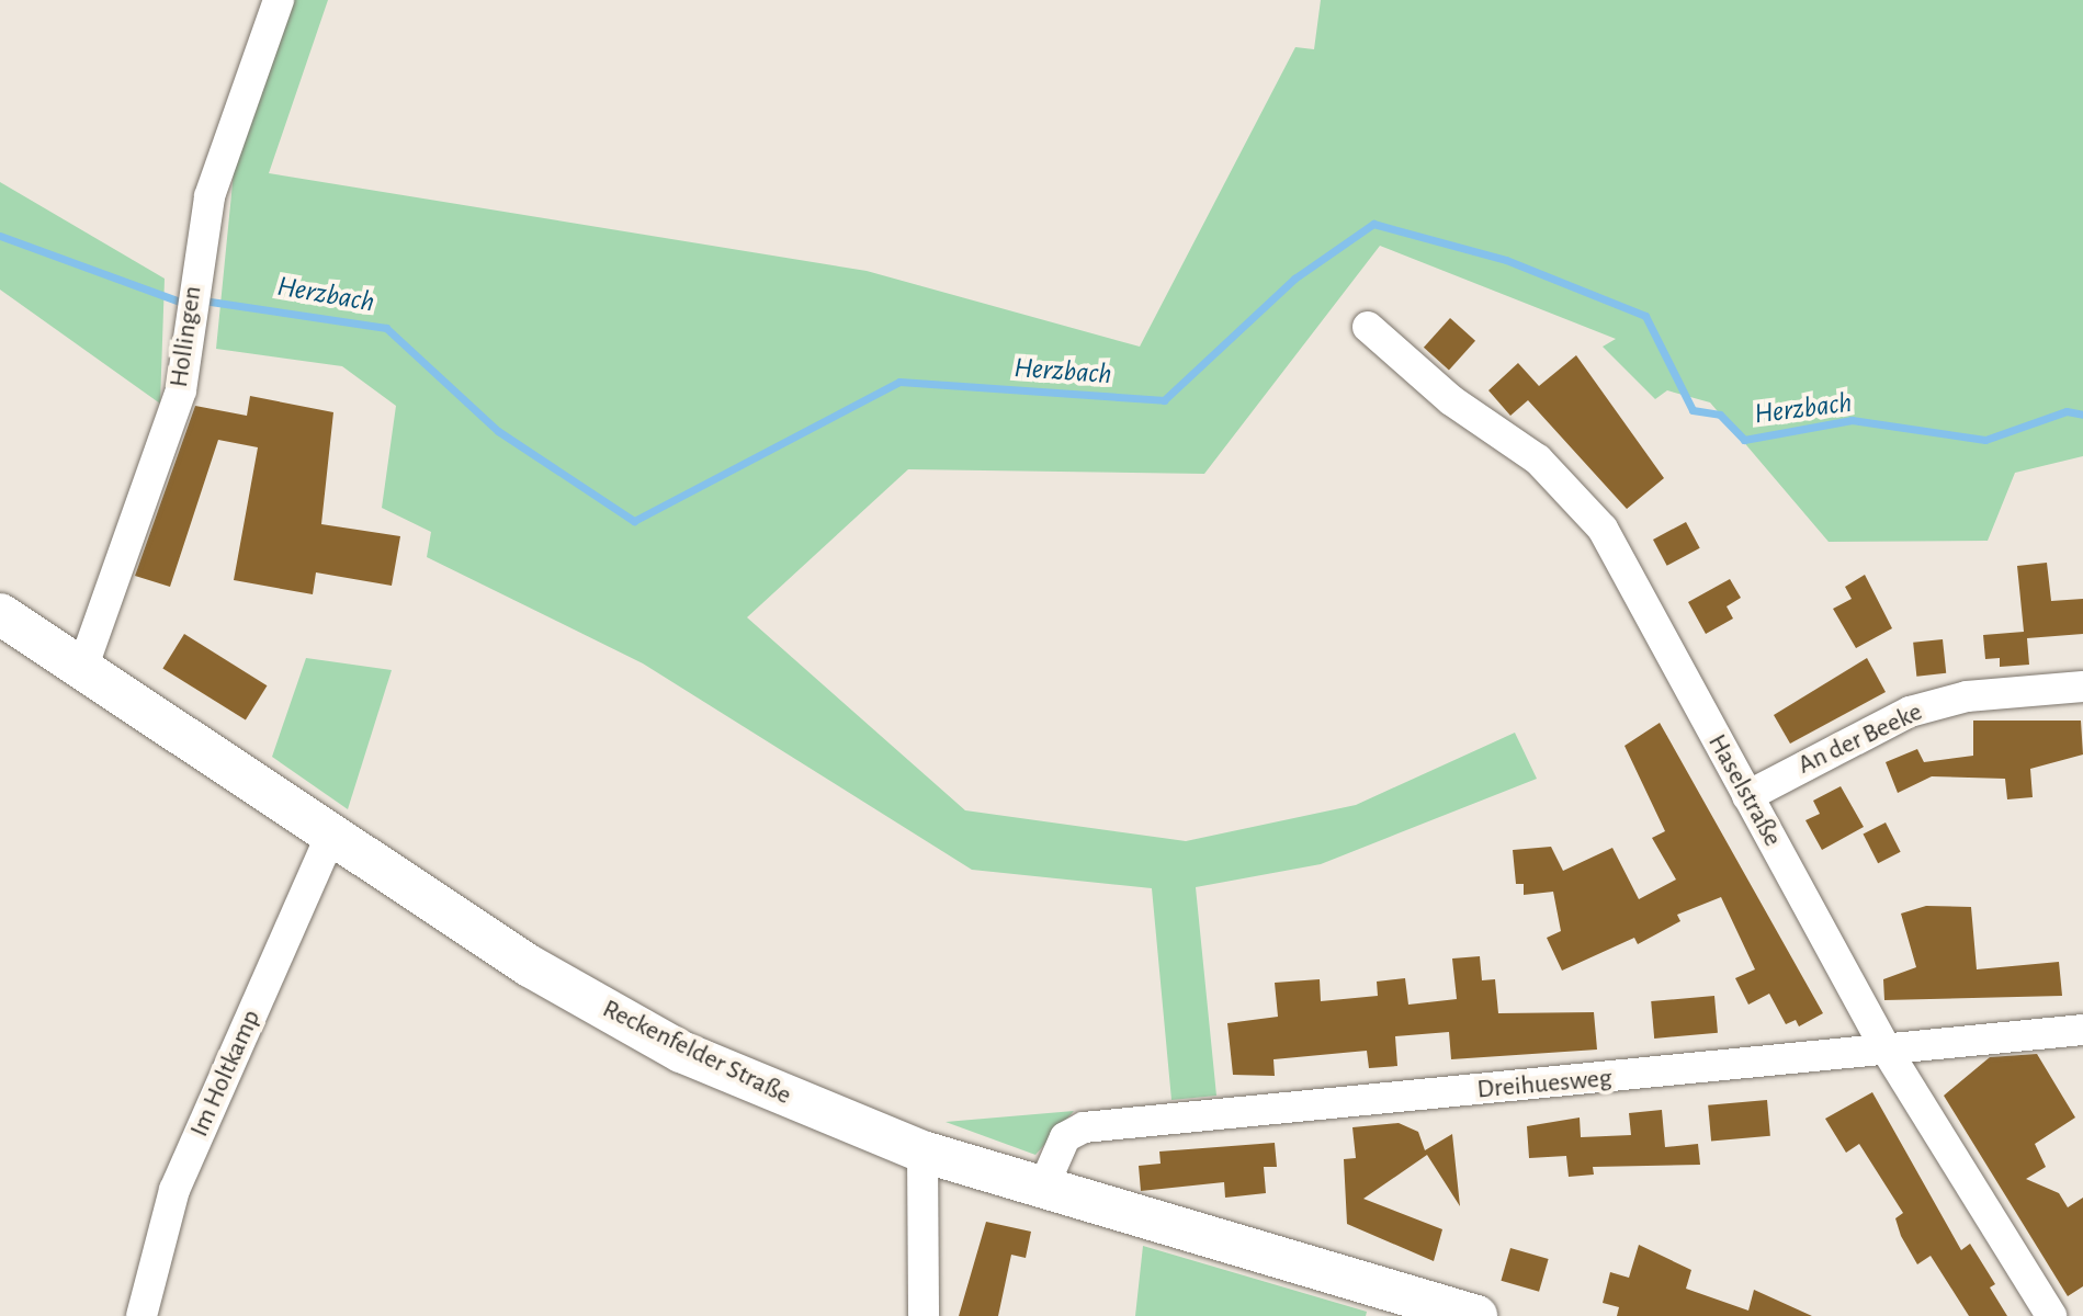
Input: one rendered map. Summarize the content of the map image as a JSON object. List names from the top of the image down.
{
  "streets": {
    "street": [
      "Hollingen",
      "An der Beeke",
      "Haselstraße",
      "Reckenfelder Straße",
      "Im Holtkamp",
      "Dreihuesweg"
    ]
  },
  "crossings": [
    ["Hollingen", "Reckenfelder Straße"],
    ["An der Beeke", "Haselstraße"],
    ["Haselstraße", "Dreihuesweg"],
    ["Reckenfelder Straße", "Im Holtkamp"],
    ["Reckenfelder Straße", "Dreihuesweg"]
  ],
  "water": ["Herzbach"]
}
